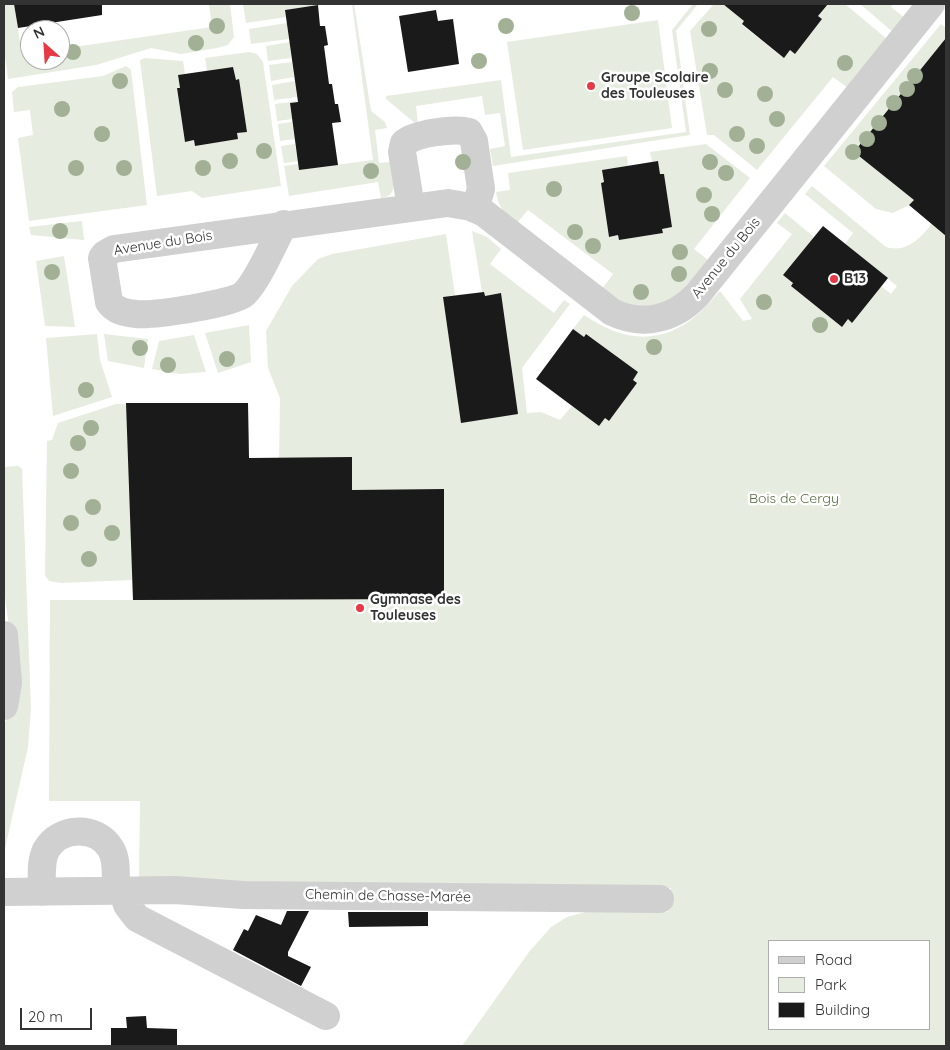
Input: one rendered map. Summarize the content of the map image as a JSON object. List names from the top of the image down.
{
  "streets": {
    "street": ["Avenue du Bois", "Chemin de Chasse-Marée"]
  },
  "parks": ["Bois de Cergy"],
  "places": ["Groupe Scolaire des Touleuses", "B13", "Gymnase des Touleuses"],
  "legend": ["Road", "Park", "Building"],
  "scale_bar": "20 m",
  "north": "top left"
}
